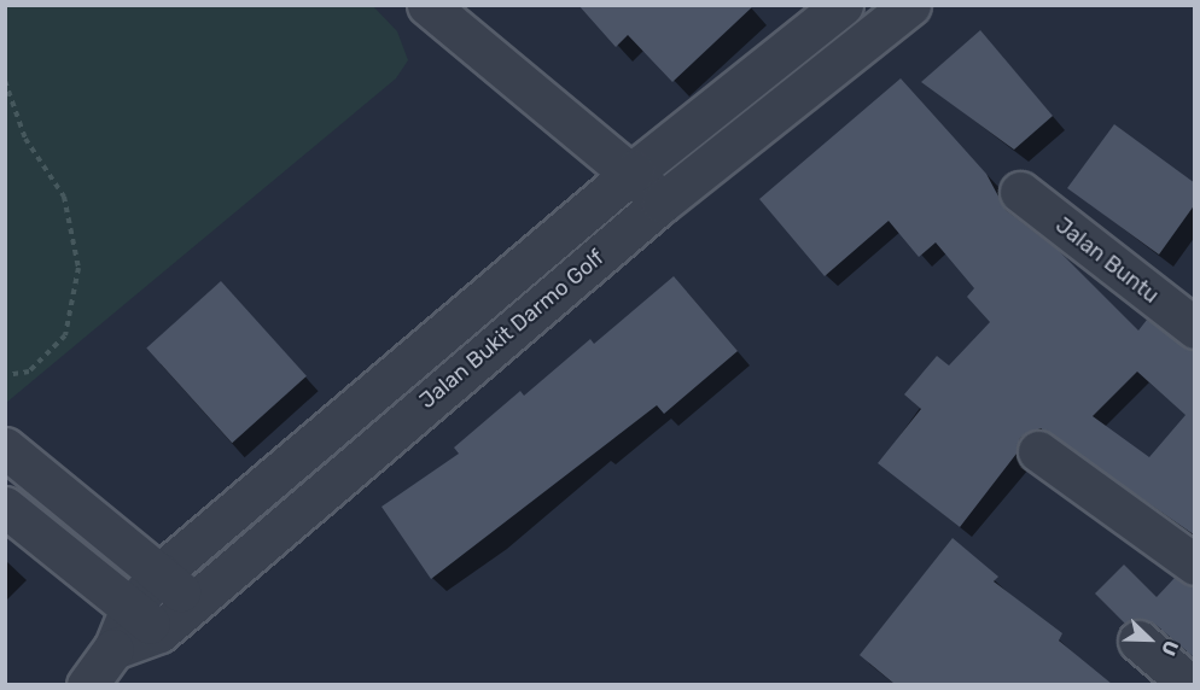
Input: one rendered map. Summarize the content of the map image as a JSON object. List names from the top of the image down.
{
  "streets": {
    "street": ["Jalan Buntu", "Jalan Bukit Darmo Golf"]
  },
  "north": "bottom right"
}
